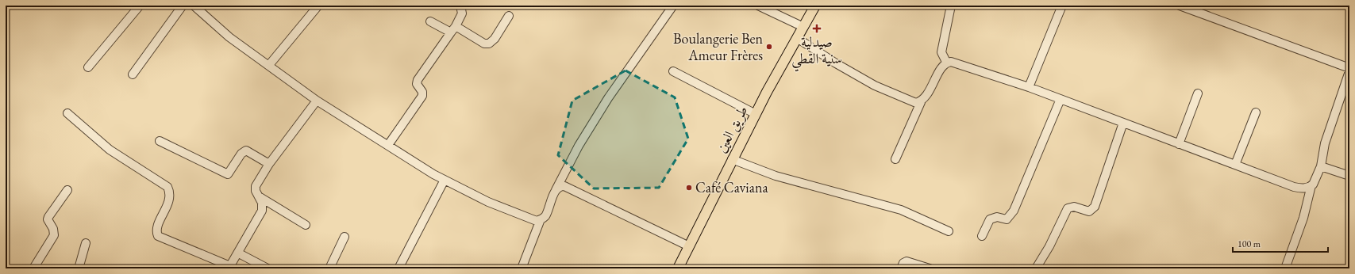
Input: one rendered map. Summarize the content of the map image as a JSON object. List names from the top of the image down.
{
  "streets": {
    "main road": ["طريق العين"]
  },
  "places": {
    "health": ["صيدلية سنية القطي"],
    "other": ["Boulangerie Ben Ameur Frères", "Café Caviana"]
  },
  "scale_bar": "100 m"
}
